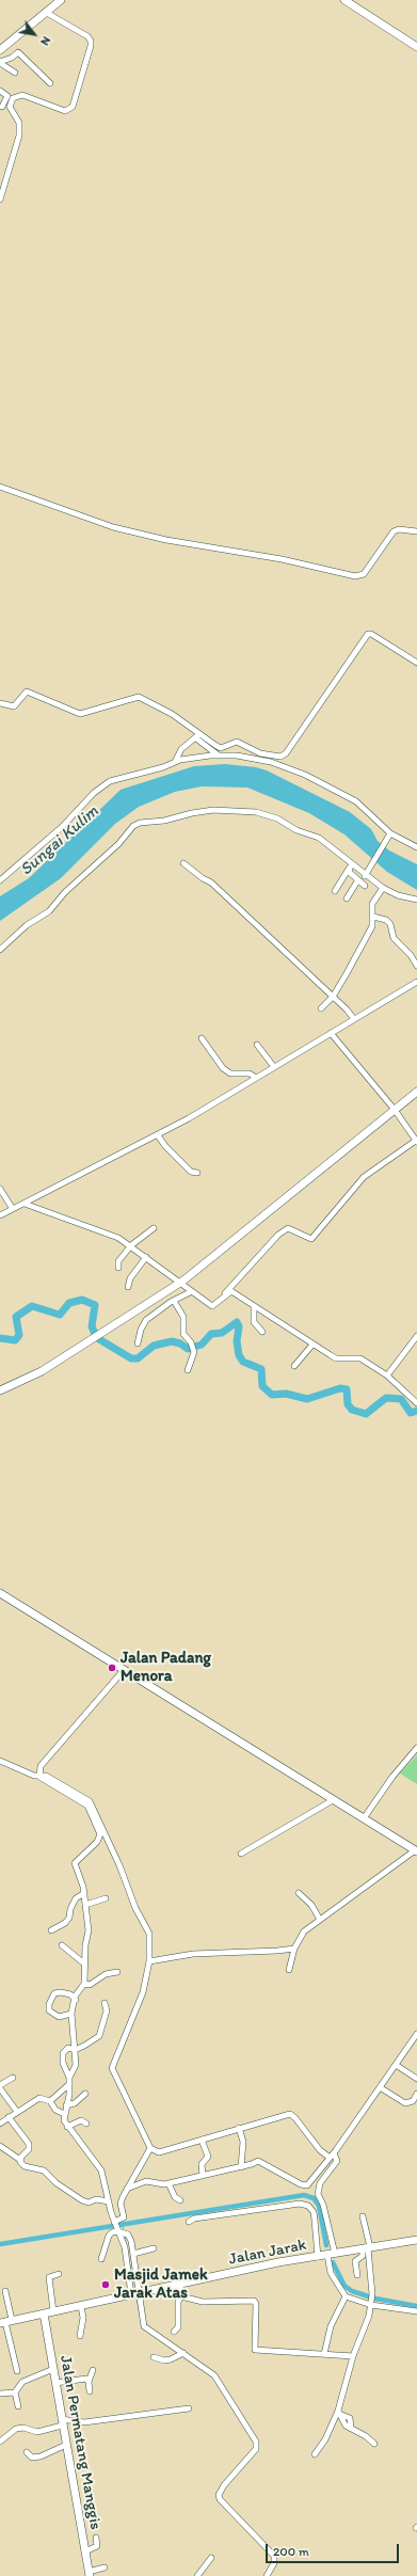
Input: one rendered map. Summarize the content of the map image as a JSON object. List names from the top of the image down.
{
  "streets": {
    "street": ["Jalan Jarak", "Jalan Permatang Manggis"]
  },
  "crossings": [
    ["Jalan Jarak", "Jalan Permatang Manggis"]
  ],
  "water": ["Sungai Kulim"],
  "places": ["Jalan Padang Menora", "Masjid Jamek Jarak Atas"],
  "scale_bar": "200 m",
  "north": "bottom right"
}
